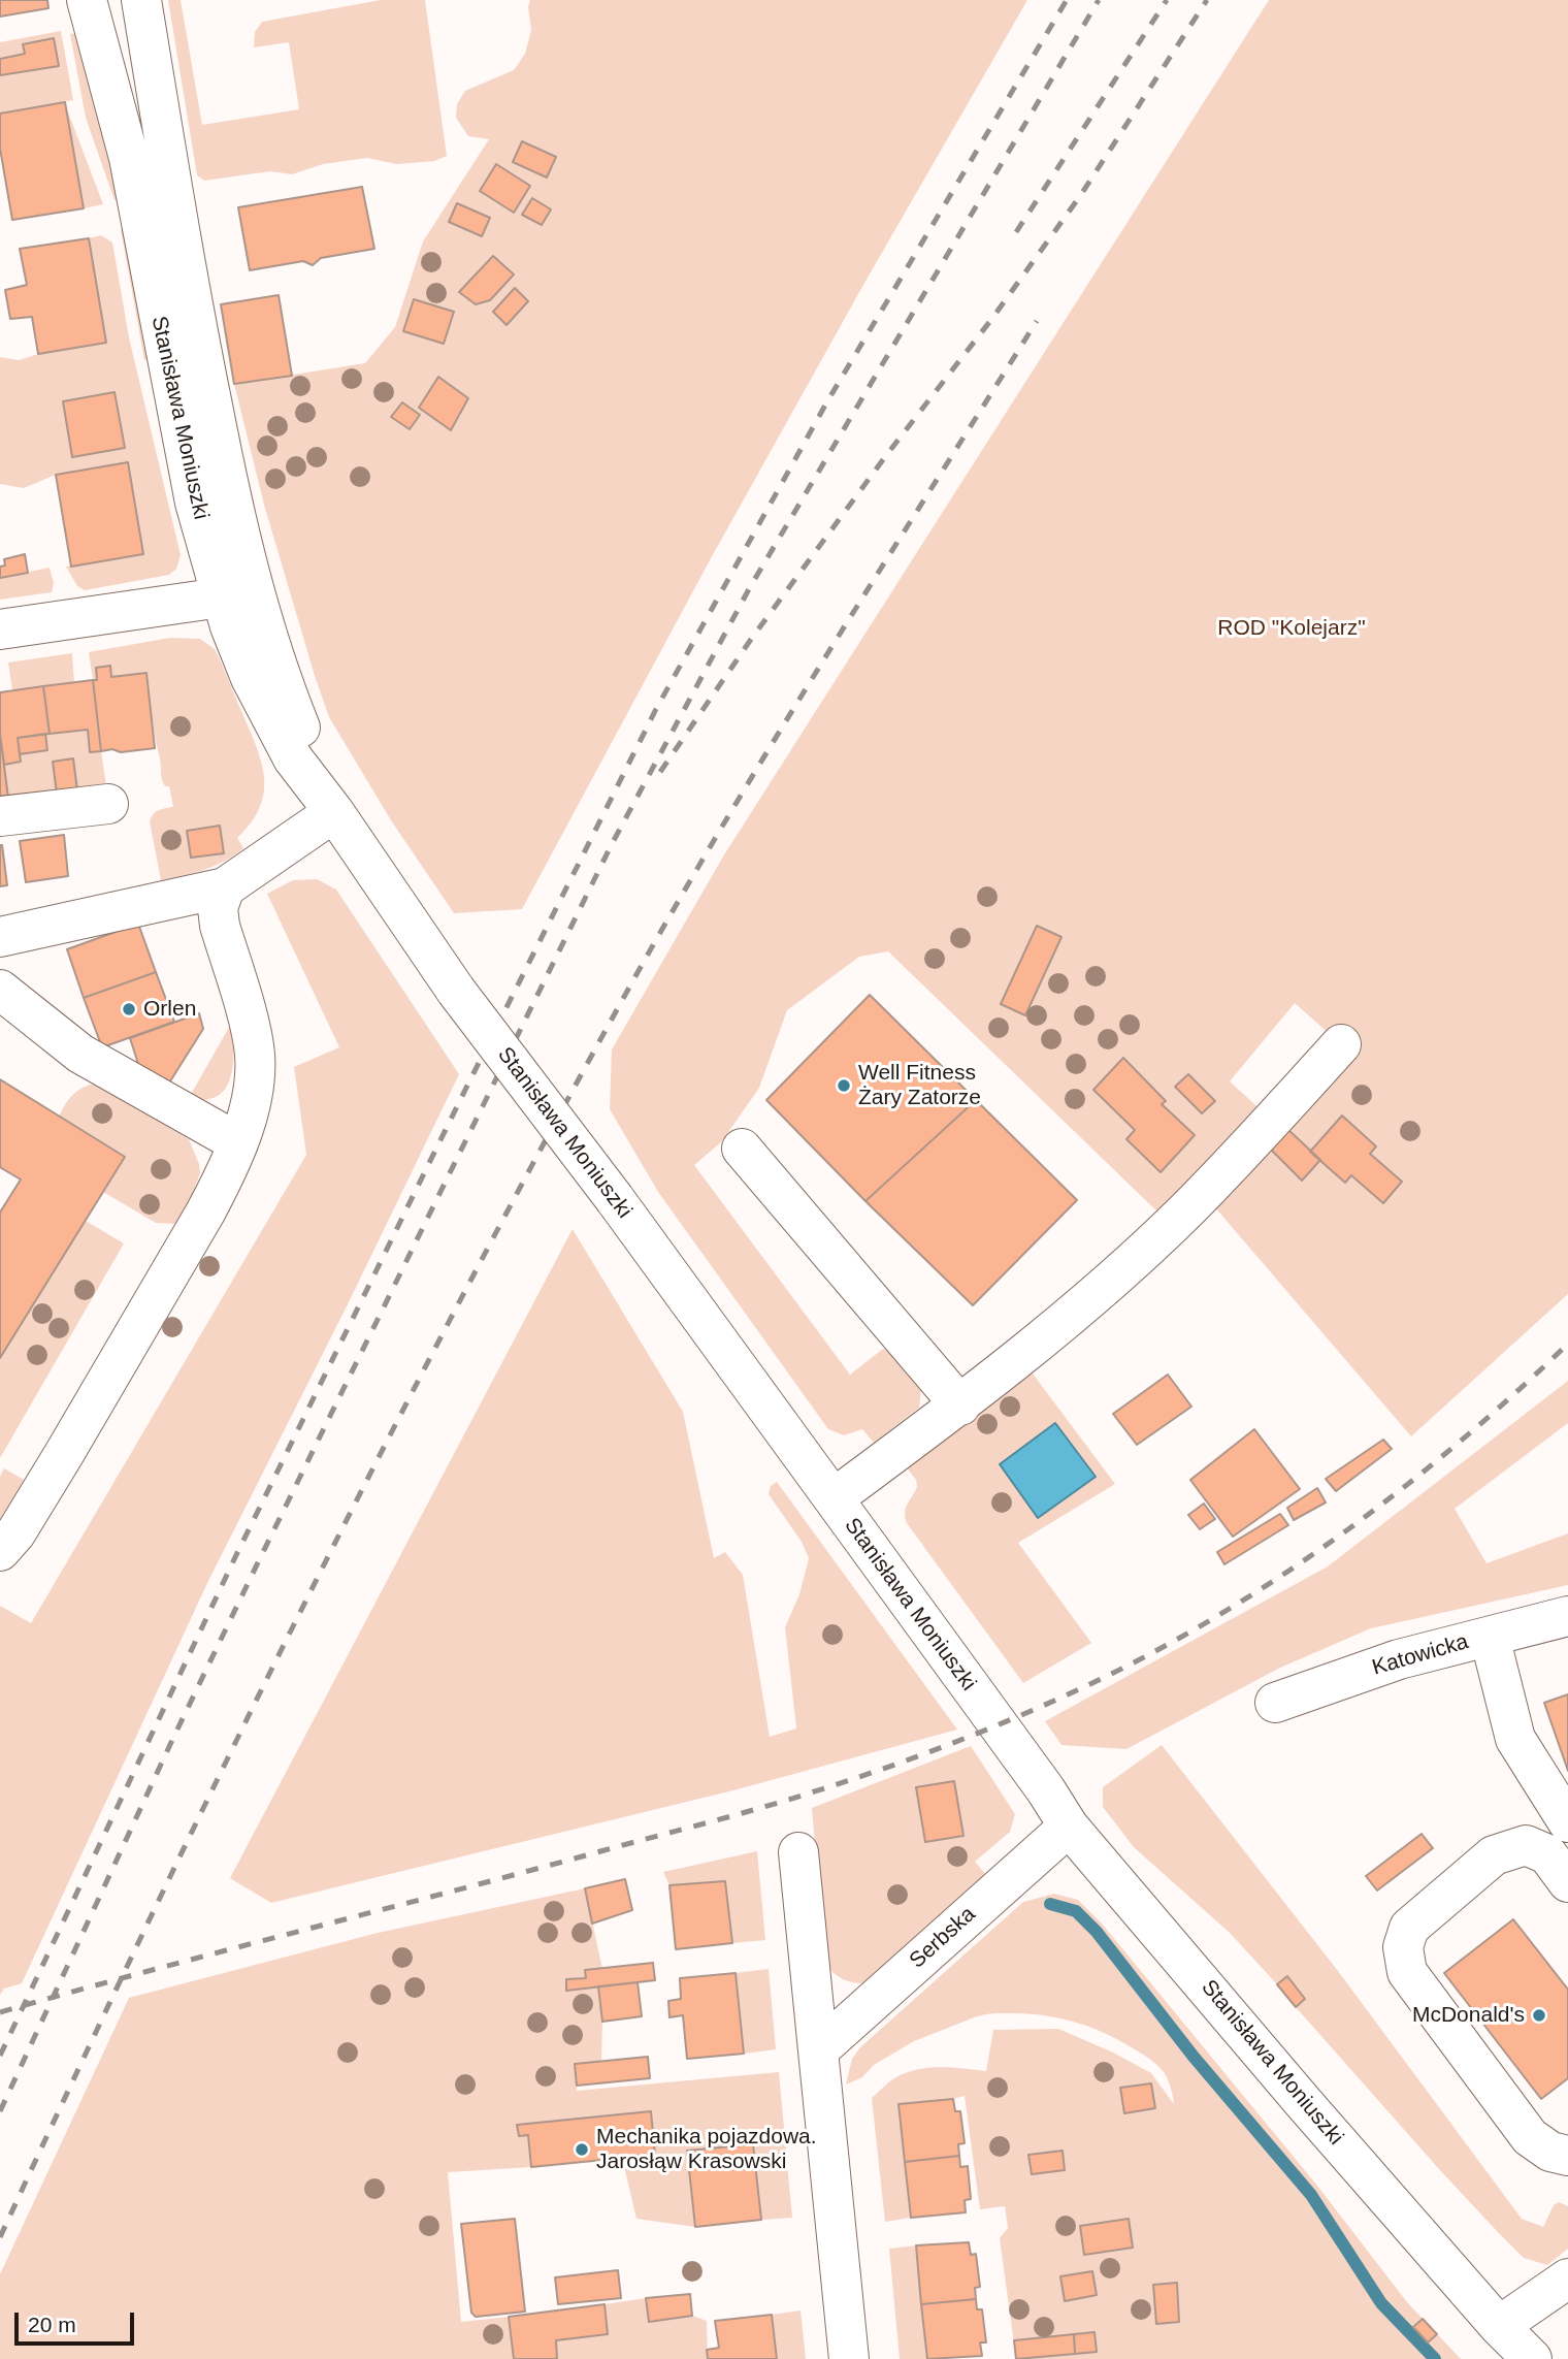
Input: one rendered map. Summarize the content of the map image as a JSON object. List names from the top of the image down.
{
  "streets": {
    "street": ["Stanisława Moniuszki", "Katowicka", "Serbska"]
  },
  "crossings": [
    ["Stanisława Moniuszki", "Serbska"]
  ],
  "parks": ["ROD \"Kolejarz\""],
  "places": [
    "Orlen",
    "Well Fitness Żary Zatorze",
    "McDonald's",
    "Mechanika pojazdowa. Jarosłąw Krasowski"
  ],
  "scale_bar": "20 m"
}
